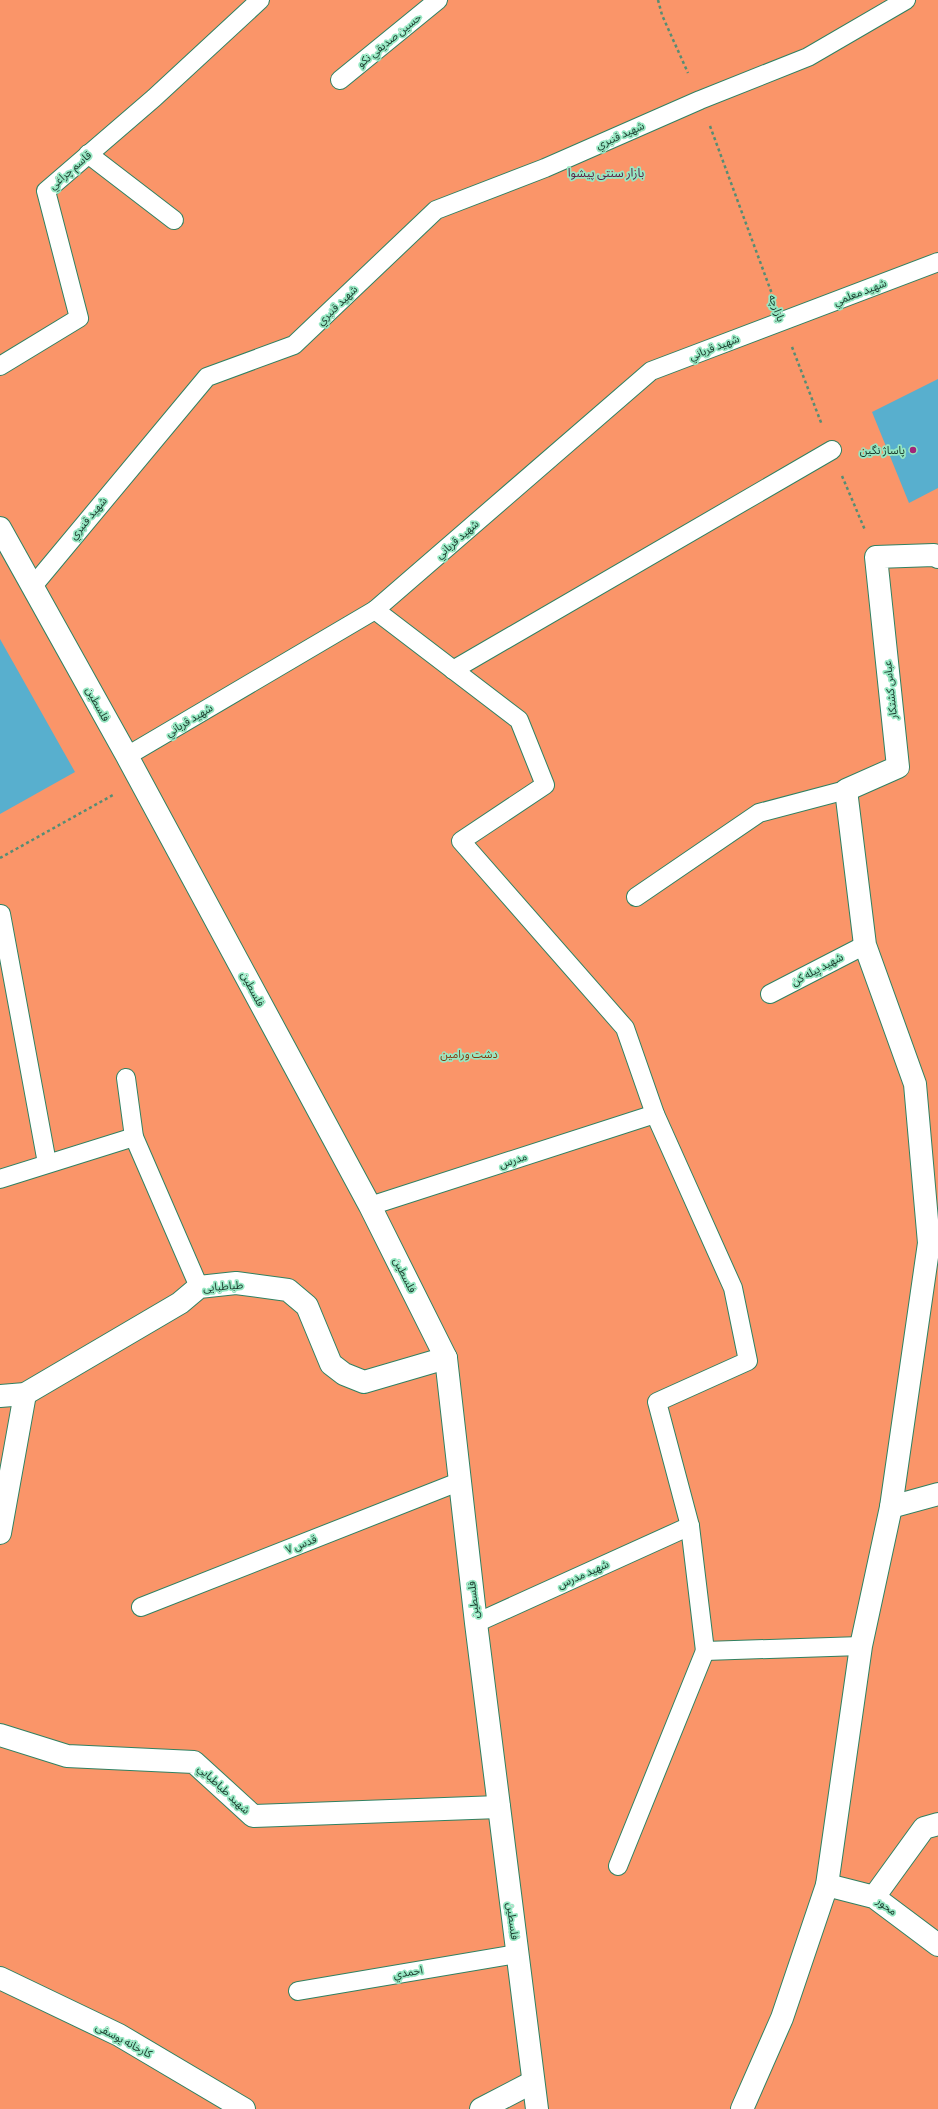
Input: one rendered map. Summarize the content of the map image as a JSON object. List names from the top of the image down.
{
  "streets": {
    "street": [
      "عباس كشتكار",
      "فلسطین",
      "طباطبایی",
      "شهيد طباطبايي",
      "محور",
      "کارخانه یوسفی"
    ],
    "lane": [
      "حسين صديقي نكو",
      "شهيد قنبري",
      "قاسم چراغي",
      "شهيد معلمي",
      "شهيد قرباني",
      "شهيد پيله كن",
      "مدرس",
      "قدس ۷",
      "شهيد مدرس",
      "احمدي"
    ],
    "path": ["بازارچه"]
  },
  "crossings": [
    ["شهيد قنبري", "بازارچه"],
    ["شهيد قنبري", "فلسطین"],
    ["شهيد معلمي", "بازارچه"],
    ["شهيد معلمي", "شهيد قرباني"],
    ["بازارچه", "شهيد قرباني"],
    ["بازارچه", "عباس كشتكار"],
    ["شهيد قرباني", "فلسطین"],
    ["فلسطین", "مدرس"],
    ["فلسطین", "طباطبایی"],
    ["فلسطین", "قدس ۷"],
    ["فلسطین", "شهيد مدرس"],
    ["فلسطین", "شهيد طباطبايي"],
    ["فلسطین", "احمدي"]
  ],
  "districts": ["بازار سنتی پیشوا"],
  "parks": ["دشت ورامین"],
  "places": ["پاساژ نگین"]
}
